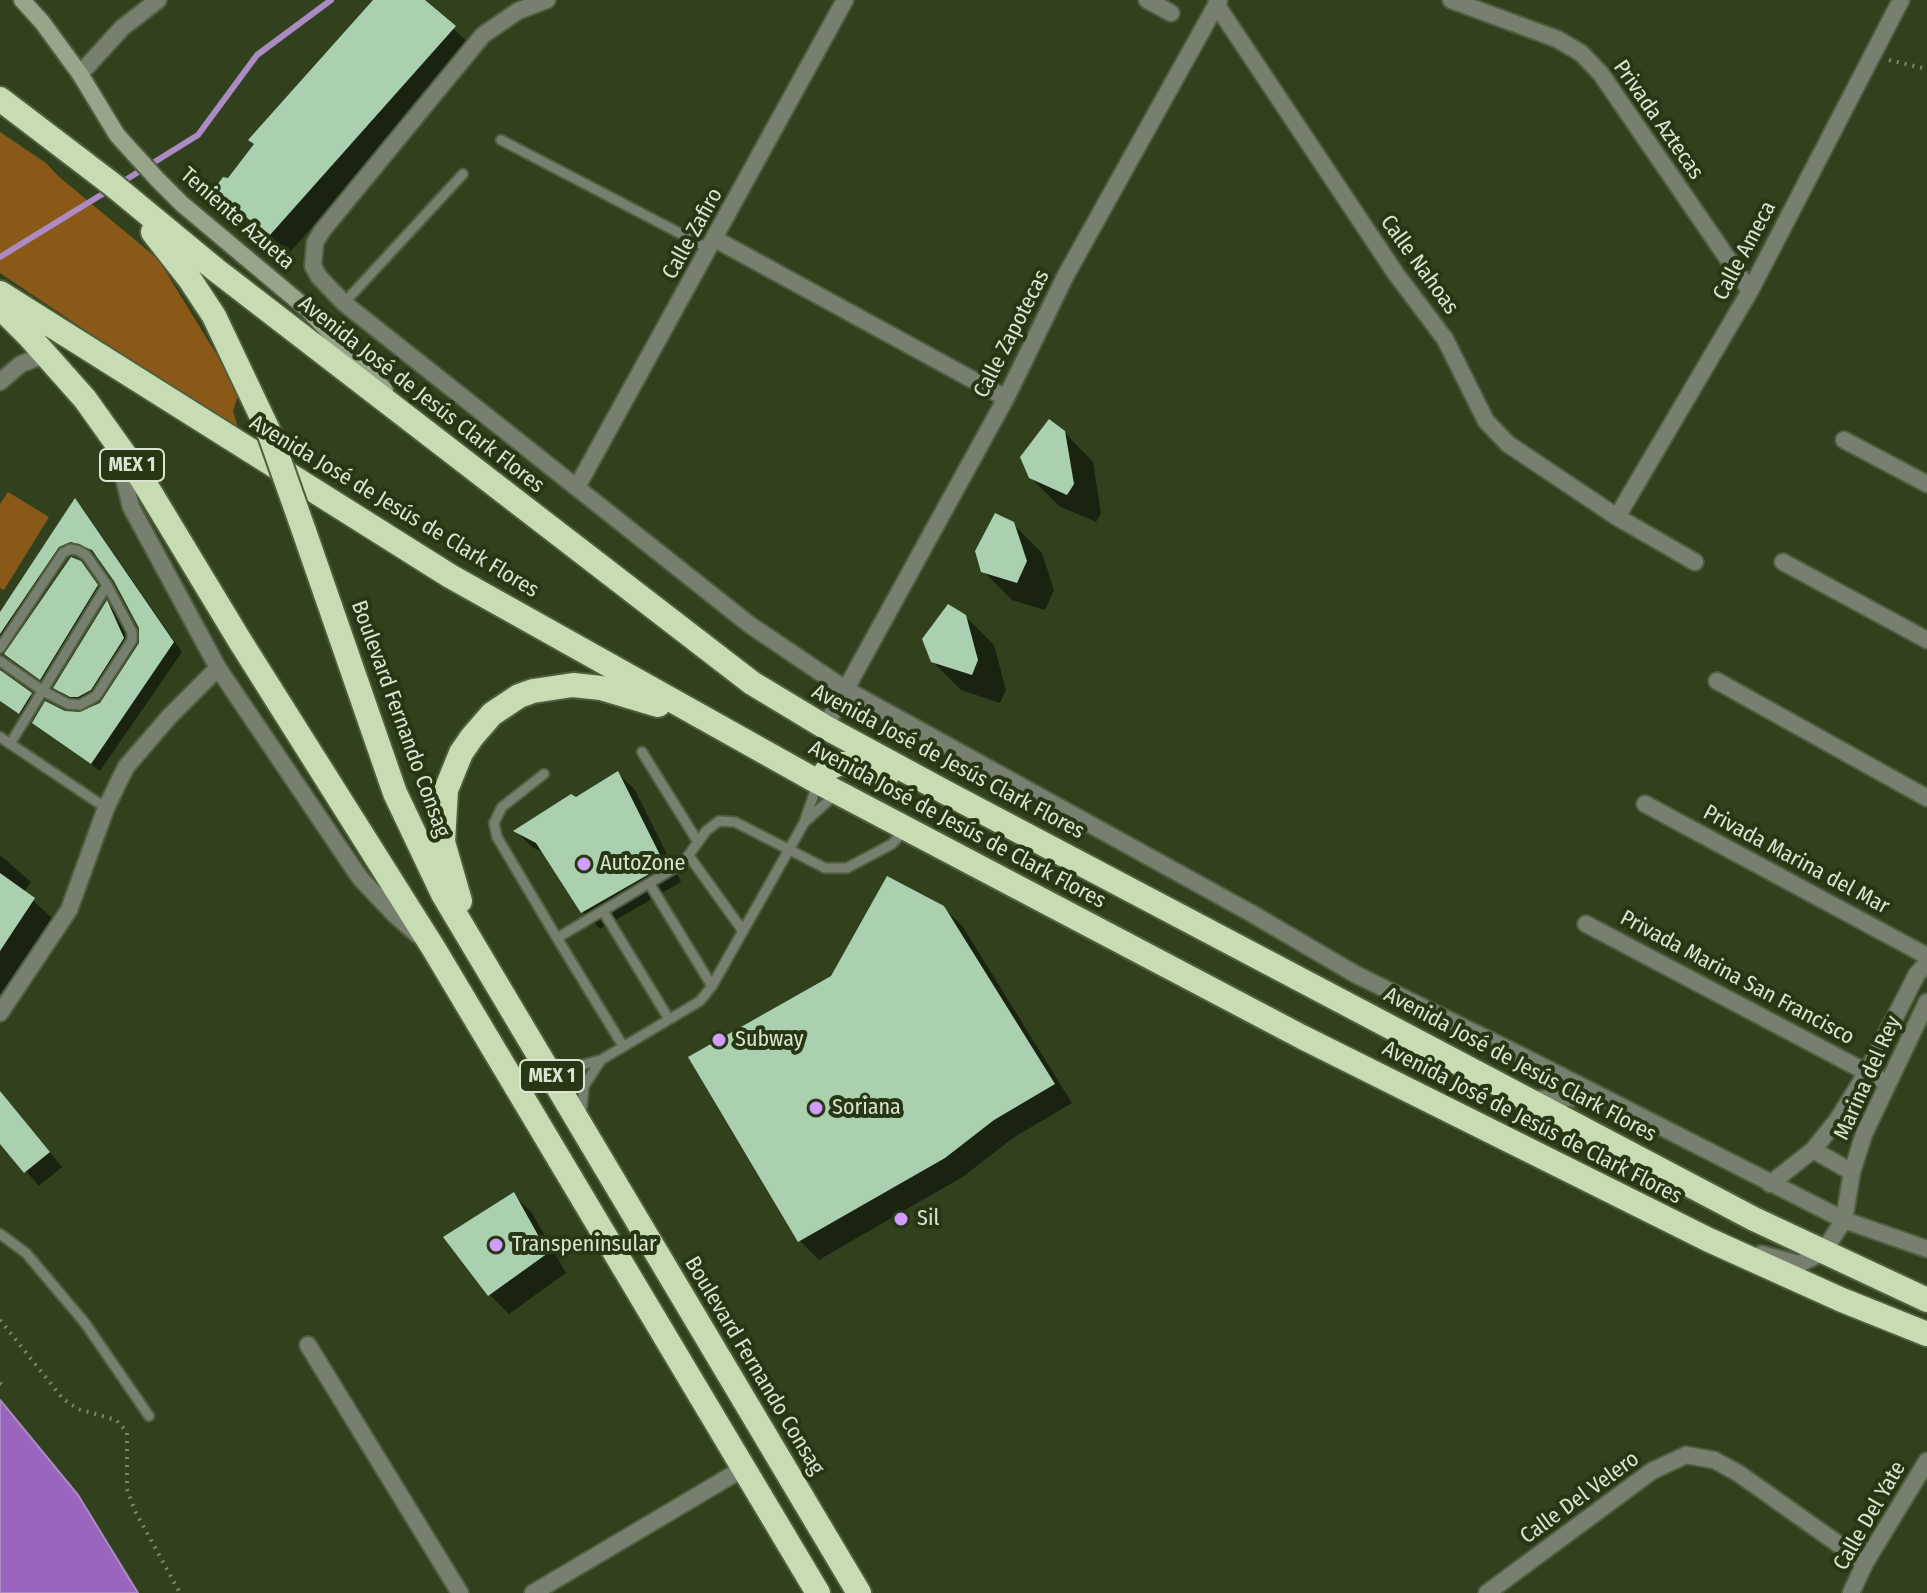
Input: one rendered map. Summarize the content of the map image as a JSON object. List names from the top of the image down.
{
  "streets": {
    "highway": [
      "Avenida José de Jesús Clark Flores",
      "MEX 1",
      "Avenida José de Jesús de Clark Flores",
      "Boulevard Fernando Consag"
    ],
    "street": [
      "Privada Aztecas",
      "Teniente Azueta",
      "Calle Zafiro",
      "Calle Ameca",
      "Calle Nahoas",
      "Calle Zapotecas",
      "Privada Marina del Mar",
      "Privada Marina San Francisco",
      "Marina del Rey",
      "Calle Del Velero",
      "Calle Del Yate"
    ]
  },
  "crossings": [
    ["Privada Aztecas", "Calle Ameca"],
    ["Teniente Azueta", "Avenida José de Jesús Clark Flores"],
    ["Calle Ameca", "Calle Nahoas"],
    ["Calle Nahoas", "Calle Zapotecas"],
    ["Calle Zapotecas", "Avenida José de Jesús Clark Flores"],
    ["Avenida José de Jesús Clark Flores", "MEX 1"],
    ["Avenida José de Jesús Clark Flores", "Boulevard Fernando Consag"],
    ["MEX 1", "Boulevard Fernando Consag"],
    ["Privada Marina San Francisco", "Marina del Rey"],
    ["Calle Del Velero", "Calle Del Yate"]
  ],
  "places": [
    "AutoZone",
    "Subway",
    "Soriana",
    "Sil",
    "Transpeninsular"
  ]
}
